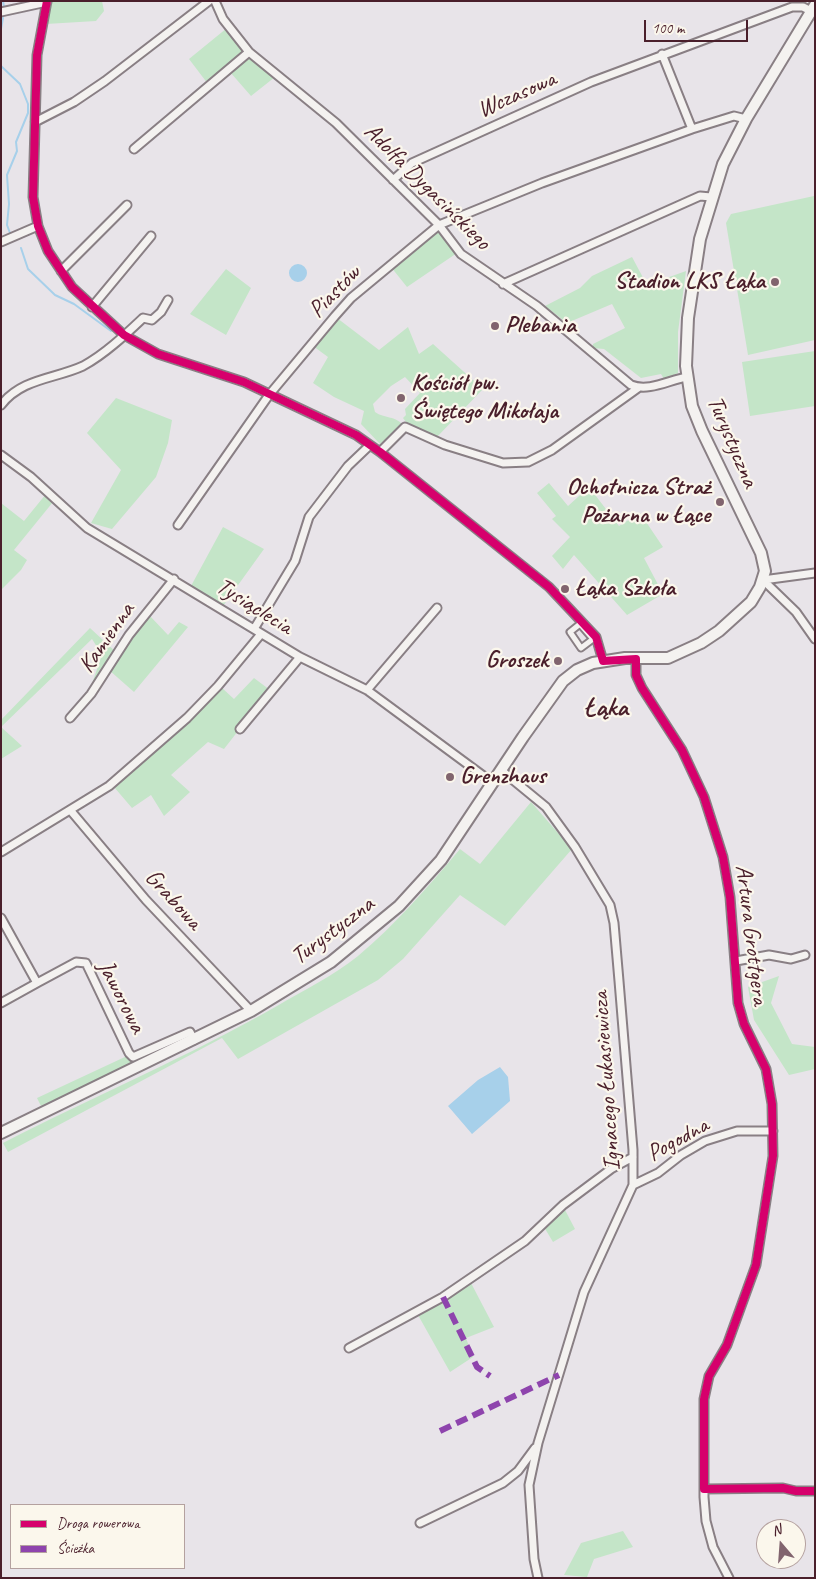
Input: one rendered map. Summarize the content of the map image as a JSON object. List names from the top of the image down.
{
  "streets": {
    "main road": ["Turystyczna"],
    "street": [
      "Wczasowa",
      "Adolfa Dygasińskiego",
      "Piastów",
      "Tysiąclecia",
      "Kamienna",
      "Grabowa",
      "Artura Grottgera",
      "Jaworowa",
      "Ignacego Łukasiewicza",
      "Pogodna"
    ]
  },
  "crossings": [
    ["Wczasowa", "Adolfa Dygasińskiego"],
    ["Wczasowa", "Turystyczna"],
    ["Adolfa Dygasińskiego", "Piastów"],
    ["Turystyczna", "Tysiąclecia"],
    ["Turystyczna", "Grabowa"],
    ["Turystyczna", "Artura Grottgera"],
    ["Turystyczna", "Jaworowa"],
    ["Turystyczna", "Ignacego Łukasiewicza"],
    ["Tysiąclecia", "Kamienna"],
    ["Artura Grottgera", "Pogodna"],
    ["Ignacego Łukasiewicza", "Pogodna"]
  ],
  "districts": ["Łąka"],
  "places": [
    "Stadion LKS Łąka",
    "Plebania",
    "Kościół pw. Świętego Mikołaja",
    "Ochotnicza Straż Pożarna w Łące",
    "Łąka Szkoła",
    "Groszek",
    "Grenzhaus"
  ],
  "legend": ["Droga rowerowa", "Ścieżka"],
  "scale_bar": "100 m",
  "north": "top"
}
